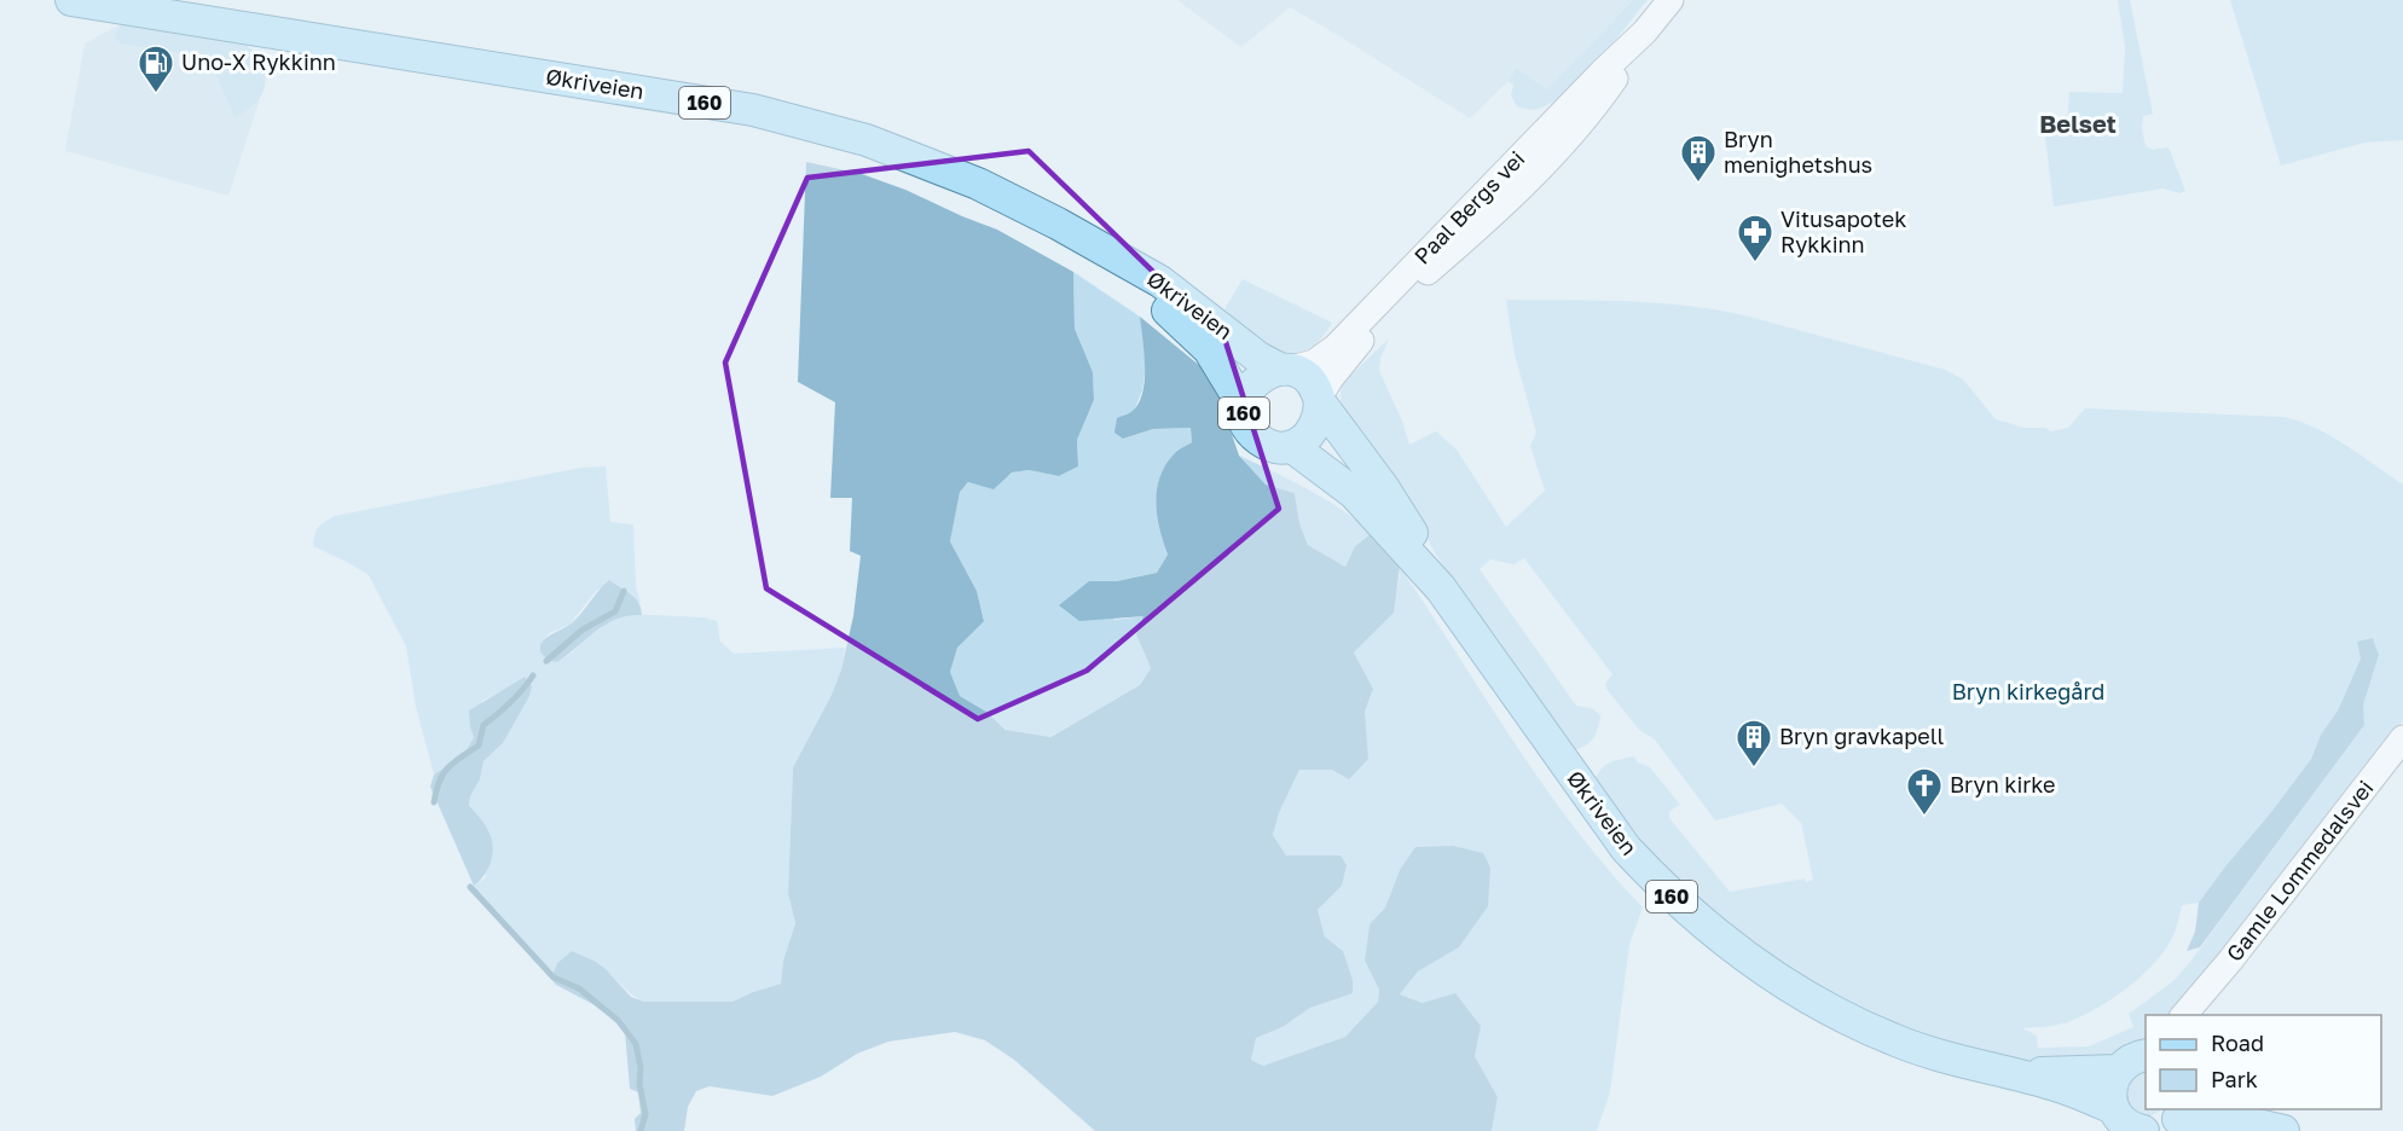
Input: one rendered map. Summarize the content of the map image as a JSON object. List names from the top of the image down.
{
  "streets": {
    "main road": ["Økriveien", "160"],
    "street": ["Paal Bergs vei", "Gamle Lommedalsvei"]
  },
  "crossings": [
    ["Økriveien", "160"],
    ["Økriveien", "Paal Bergs vei"],
    ["160", "Paal Bergs vei"]
  ],
  "districts": ["Belset"],
  "parks": ["Bryn kirkegård"],
  "places": {
    "fuel station": ["Uno-X Rykkinn"],
    "building": ["Bryn menighetshus", "Bryn gravkapell"],
    "pharmacy": ["Vitusapotek Rykkinn"],
    "church": ["Bryn kirke"]
  },
  "legend": ["Road", "Park"]
}
